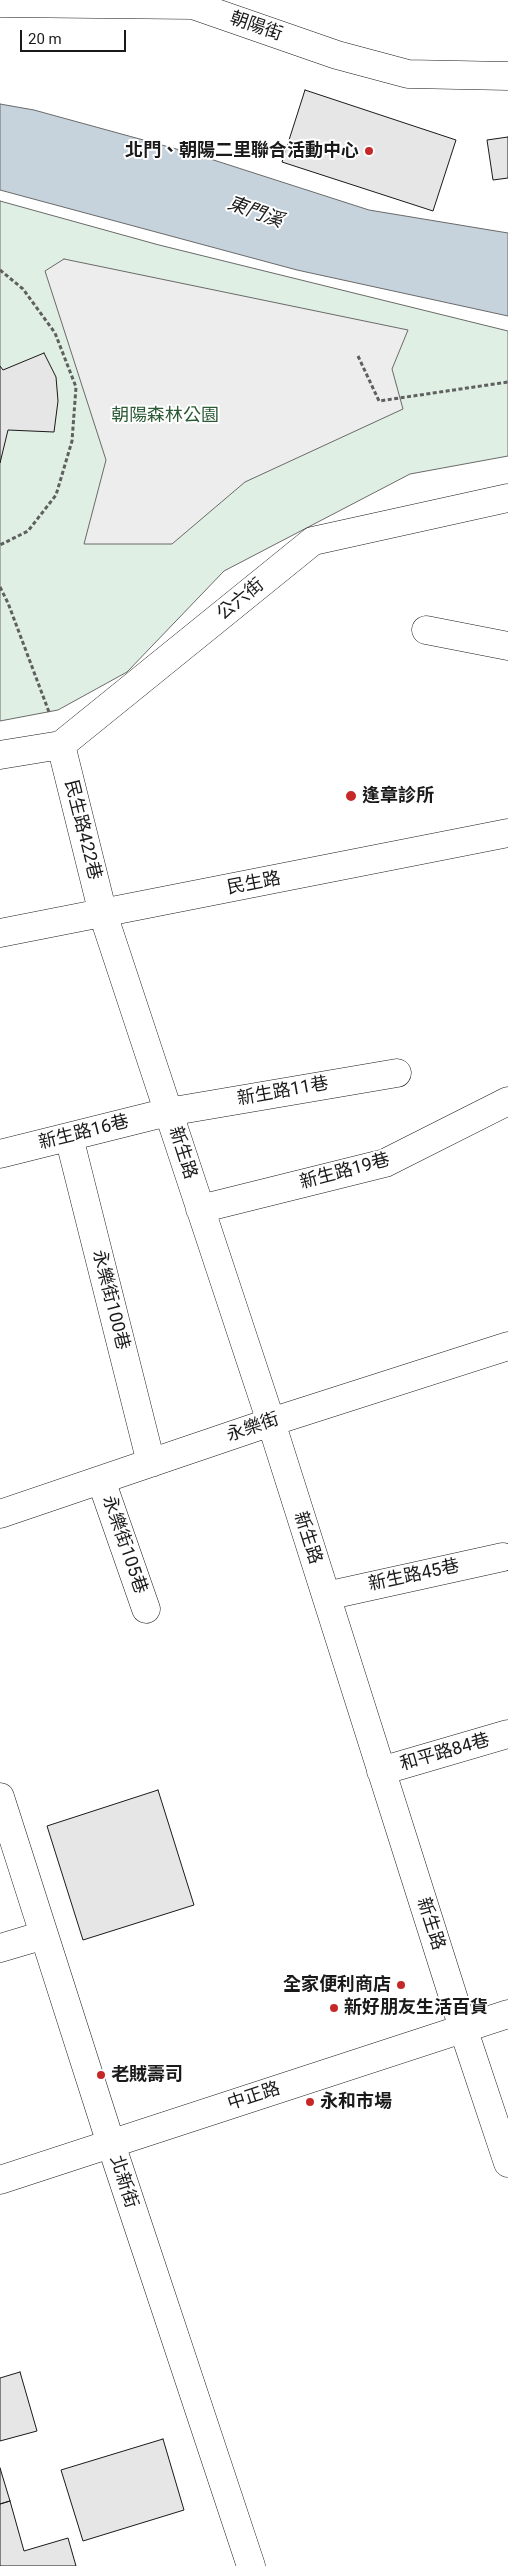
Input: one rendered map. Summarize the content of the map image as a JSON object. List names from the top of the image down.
{
  "streets": {
    "street": [
      "朝陽街",
      "公六街",
      "民生路422巷",
      "民生路",
      "新生路11巷",
      "新生路16巷",
      "新生路",
      "新生路19巷",
      "永樂街100巷",
      "永樂街",
      "永樂街105巷",
      "新生路45巷",
      "和平路84巷",
      "中正路",
      "北新街"
    ]
  },
  "crossings": [
    ["公六街", "民生路422巷"],
    ["民生路422巷", "民生路"],
    ["民生路422巷", "新生路"],
    ["民生路", "新生路"],
    ["新生路11巷", "新生路16巷"],
    ["新生路11巷", "新生路"],
    ["新生路16巷", "新生路"],
    ["新生路16巷", "永樂街100巷"],
    ["新生路", "新生路19巷"],
    ["新生路", "永樂街"],
    ["新生路", "新生路45巷"],
    ["新生路", "和平路84巷"],
    ["新生路", "中正路"],
    ["永樂街100巷", "永樂街"],
    ["永樂街", "永樂街105巷"],
    ["中正路", "北新街"]
  ],
  "water": ["東門溪"],
  "parks": ["朝陽森林公園"],
  "places": [
    "北門、朝陽二里聯合活動中心",
    "逢章診所",
    "全家便利商店",
    "新好朋友生活百貨",
    "老賊壽司",
    "永和市場"
  ],
  "scale_bar": "20 m"
}
